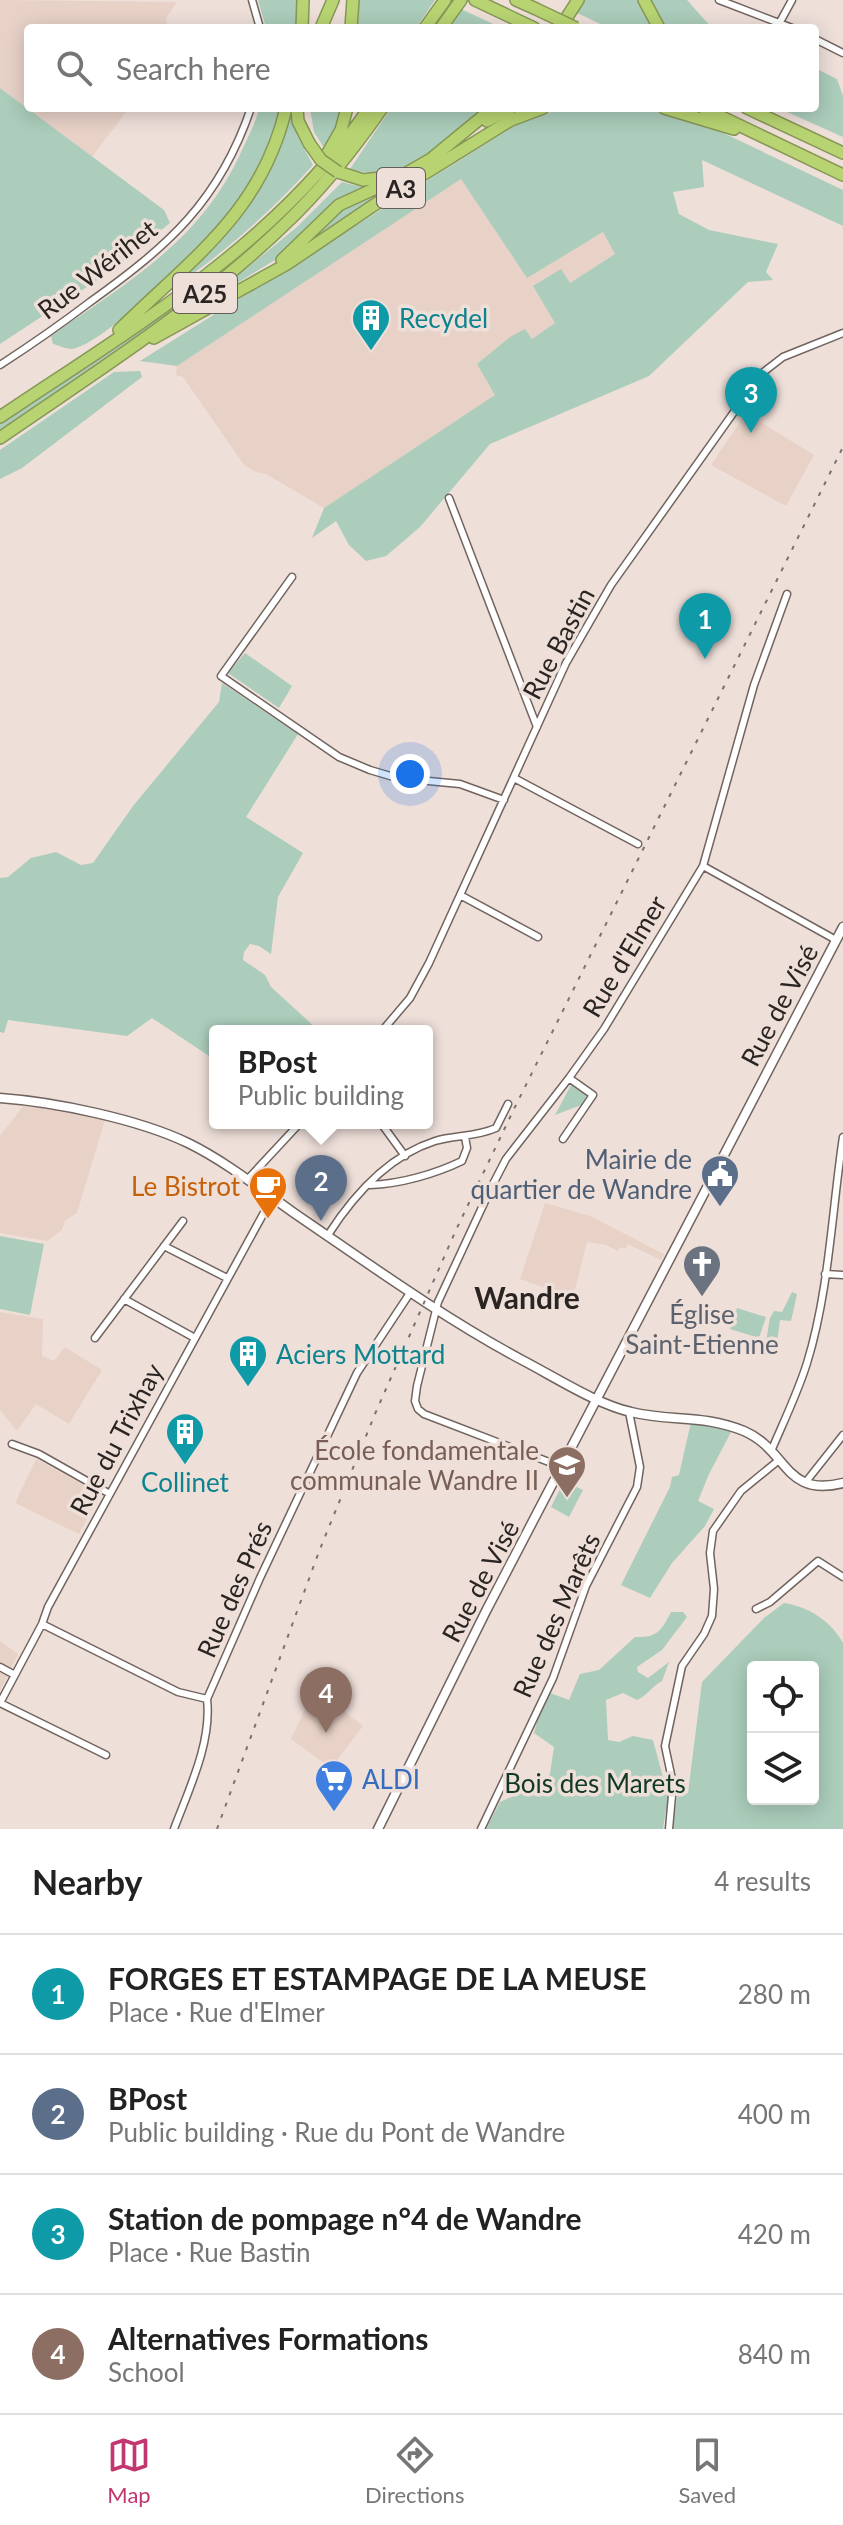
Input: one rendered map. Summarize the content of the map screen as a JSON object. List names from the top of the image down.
{
  "streets": {
    "highway": ["A3", "A25"],
    "street": [
      "Rue Wérihet",
      "Rue Bastin",
      "Rue d'Elmer",
      "Rue de Visé",
      "Rue du Trixhay",
      "Rue des Prés",
      "Rue des Marêts"
    ]
  },
  "crossings": [
    ["A3", "A25"],
    ["Rue d'Elmer", "Rue de Visé"]
  ],
  "districts": ["Wandre"],
  "parks": ["Bois des Marets"],
  "places": {
    "building": ["Recydel", "Aciers Mottard", "Collinet"],
    "public building": ["Mairie de quartier de Wandre"],
    "cafe": ["Le Bistrot"],
    "church": ["Église Saint-Etienne"],
    "school or university": ["École fondamentale communale Wandre II"],
    "supermarket": ["ALDI"]
  },
  "page": {
    "search": "Search here",
    "pins": [
      "3",
      "1",
      "2",
      "4"
    ],
    "popup": ["BPost", "Public building"],
    "heading": ["Nearby", "4 results"],
    "list": [
      {
        "mark": "1",
        "name": "FORGES ET ESTAMPAGE DE LA MEUSE",
        "note": "Place · Rue d'Elmer",
        "value": "280 m"
      },
      {
        "mark": "2",
        "name": "BPost",
        "note": "Public building · Rue du Pont de Wandre",
        "value": "400 m"
      },
      {
        "mark": "3",
        "name": "Station de pompage n°4 de Wandre",
        "note": "Place · Rue Bastin",
        "value": "420 m"
      },
      {
        "mark": "4",
        "name": "Alternatives Formations",
        "note": "School",
        "value": "840 m"
      }
    ],
    "nav": ["Map", "Directions", "Saved"]
  }
}
